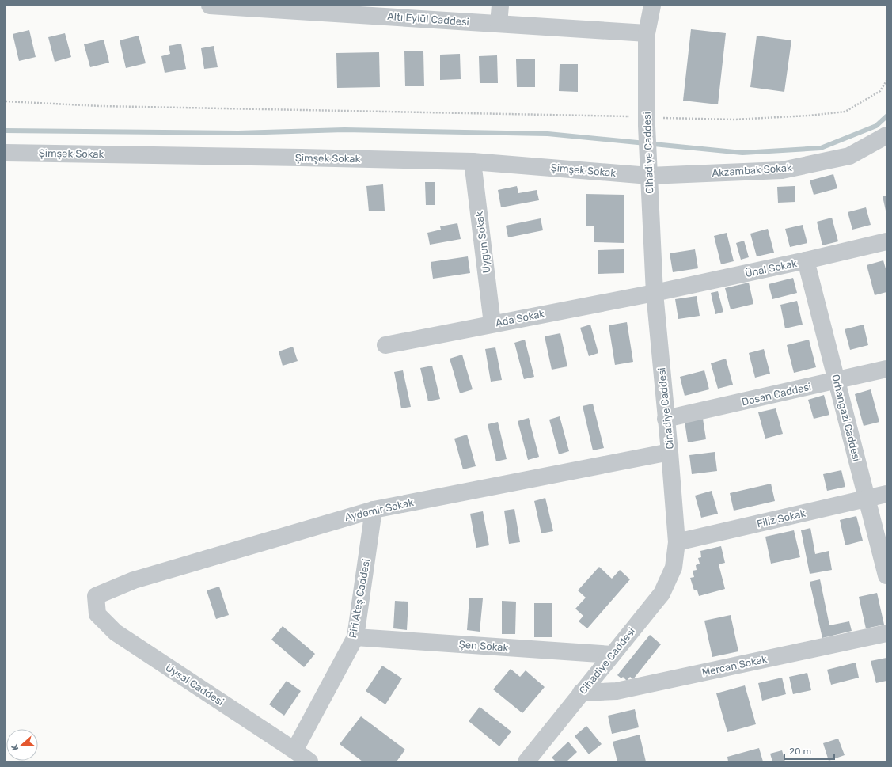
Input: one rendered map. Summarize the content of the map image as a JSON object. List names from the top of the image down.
{
  "streets": {
    "street": [
      "Altı Eylül Caddesi",
      "Cihadiye Caddesi",
      "Şimşek Sokak",
      "Akzambak Sokak",
      "Uygun Sokak",
      "Ünal Sokak",
      "Ada Sokak",
      "Dosan Caddesi",
      "Orhangazi Caddesi",
      "Aydemir Sokak",
      "Filiz Sokak",
      "Piri Ateş Caddesi",
      "Şen Sokak",
      "Mercan Sokak",
      "Uysal Caddesi"
    ]
  },
  "crossings": [
    ["Altı Eylül Caddesi", "Cihadiye Caddesi"],
    ["Cihadiye Caddesi", "Şimşek Sokak"],
    ["Cihadiye Caddesi", "Akzambak Sokak"],
    ["Cihadiye Caddesi", "Ünal Sokak"],
    ["Cihadiye Caddesi", "Ada Sokak"],
    ["Cihadiye Caddesi", "Dosan Caddesi"],
    ["Cihadiye Caddesi", "Aydemir Sokak"],
    ["Cihadiye Caddesi", "Filiz Sokak"],
    ["Cihadiye Caddesi", "Şen Sokak"],
    ["Cihadiye Caddesi", "Mercan Sokak"],
    ["Şimşek Sokak", "Akzambak Sokak"],
    ["Şimşek Sokak", "Uygun Sokak"],
    ["Uygun Sokak", "Ada Sokak"],
    ["Ünal Sokak", "Ada Sokak"],
    ["Ünal Sokak", "Orhangazi Caddesi"],
    ["Dosan Caddesi", "Orhangazi Caddesi"],
    ["Orhangazi Caddesi", "Filiz Sokak"],
    ["Aydemir Sokak", "Piri Ateş Caddesi"],
    ["Aydemir Sokak", "Uysal Caddesi"],
    ["Piri Ateş Caddesi", "Şen Sokak"],
    ["Piri Ateş Caddesi", "Uysal Caddesi"]
  ],
  "scale_bar": "20 m",
  "north": "left"
}
